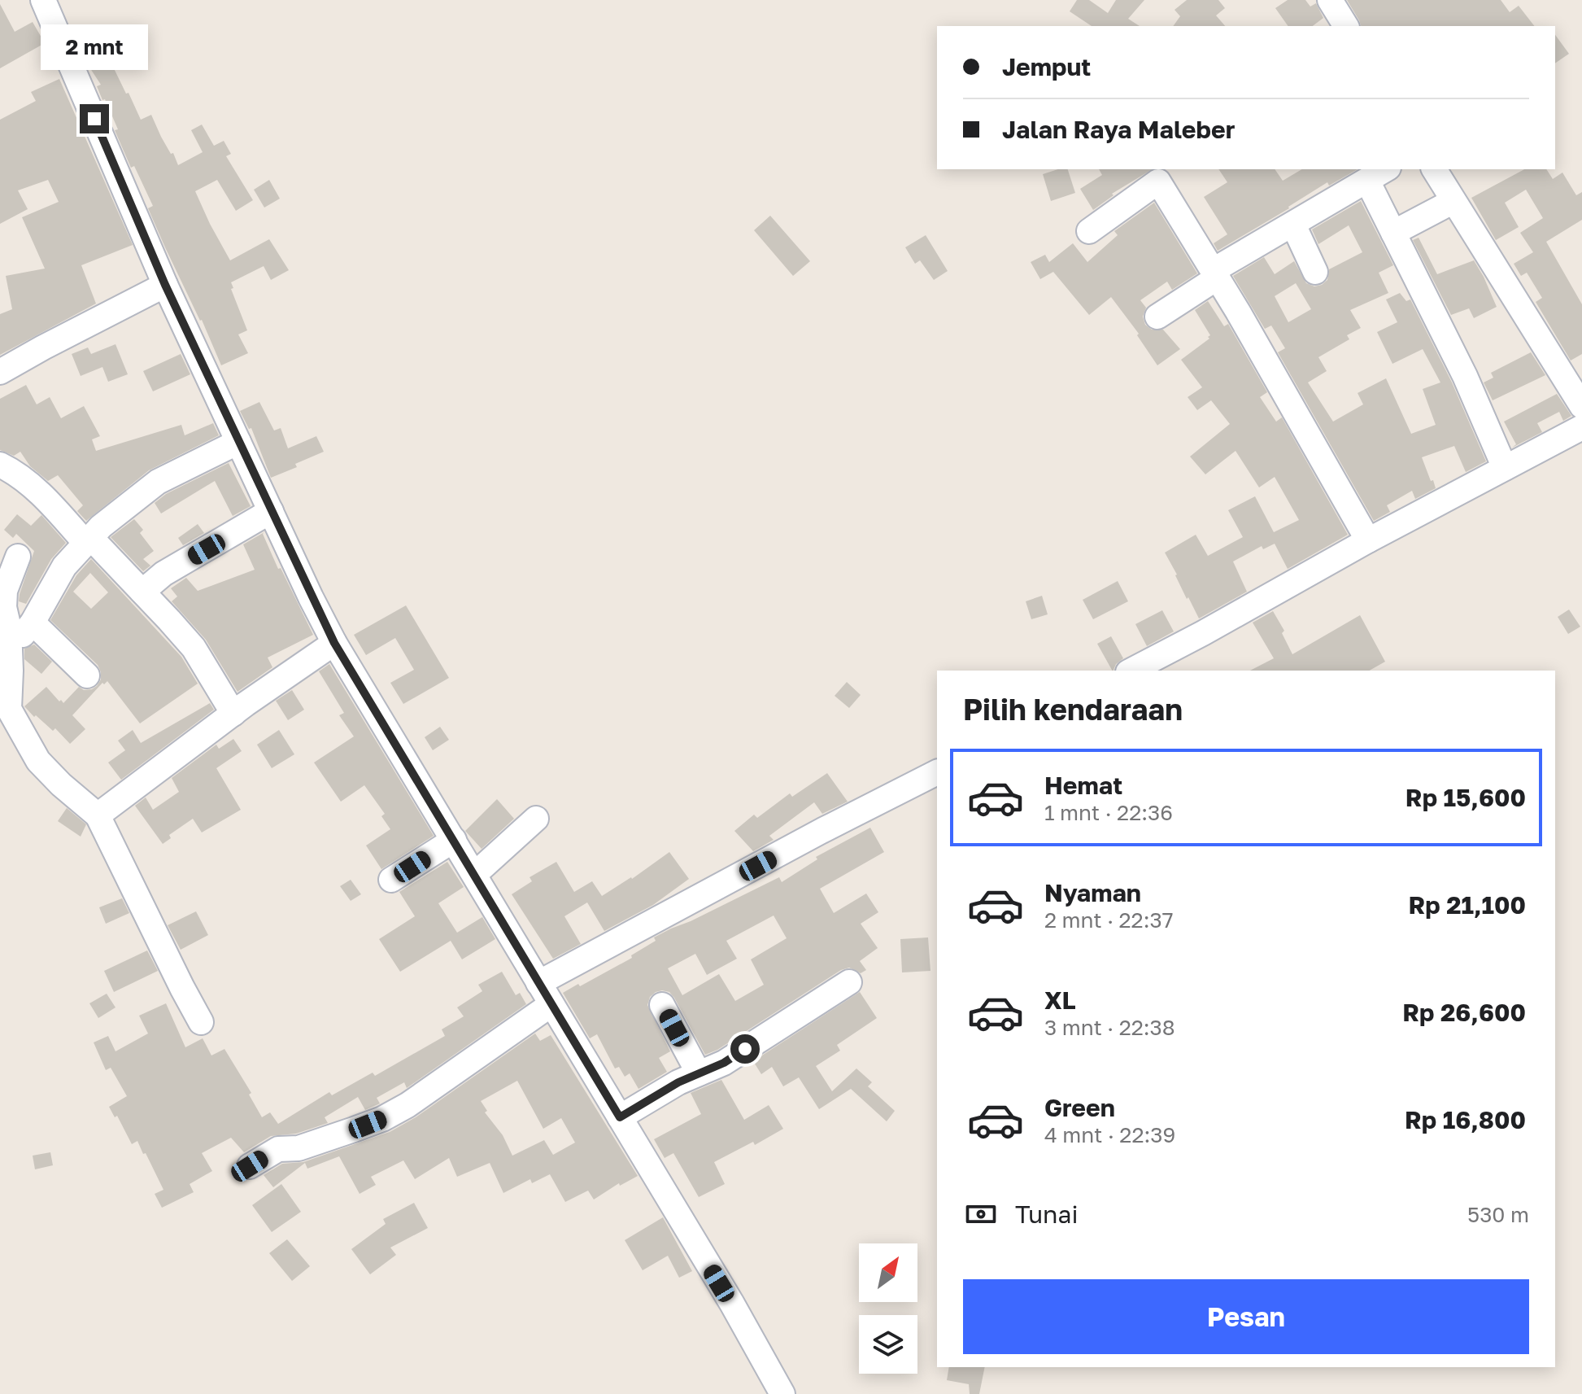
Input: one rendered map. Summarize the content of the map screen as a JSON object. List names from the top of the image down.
{
  "north": "top right",
  "page": {
    "bubble": "2 mnt",
    "banner": ["Jemput", "Jalan Raya Maleber"],
    "heading": "Pilih kendaraan",
    "list": [
      {
        "name": "Hemat",
        "note": "1 mnt · 22:36",
        "value": "Rp 15,600"
      },
      {
        "name": "Nyaman",
        "note": "2 mnt · 22:37",
        "value": "Rp 21,100"
      },
      {
        "name": "XL",
        "note": "3 mnt · 22:38",
        "value": "Rp 26,600"
      },
      {
        "name": "Green",
        "note": "4 mnt · 22:39",
        "value": "Rp 16,800"
      }
    ],
    "pay": ["Tunai", "530 m"],
    "buttons": "Pesan"
  }
}
